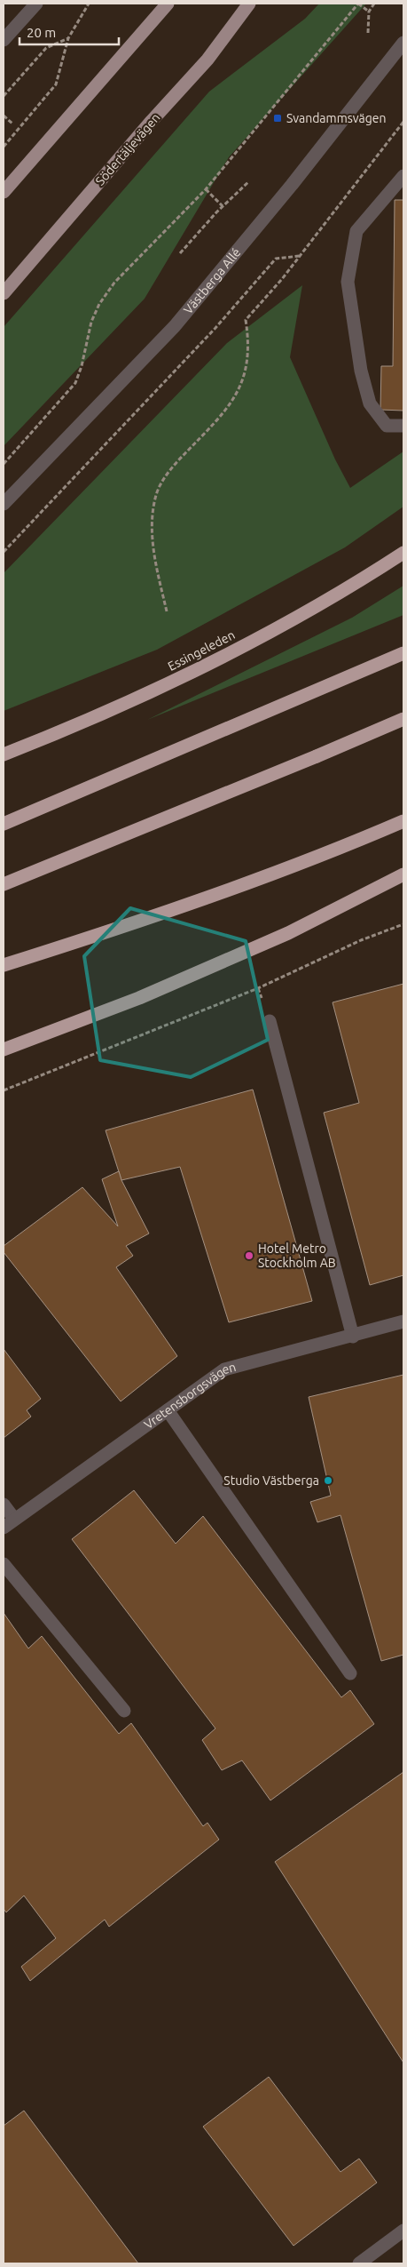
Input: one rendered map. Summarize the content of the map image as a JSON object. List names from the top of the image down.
{
  "streets": {
    "highway": ["Essingeleden"],
    "main road": ["Södertäljevägen"],
    "street": ["Västberga Allé", "Vretensborgsvägen"]
  },
  "places": {
    "transit": ["Svandammsvägen"],
    "other": ["Hotel Metro Stockholm AB", "Studio Västberga"]
  },
  "scale_bar": "20 m"
}
